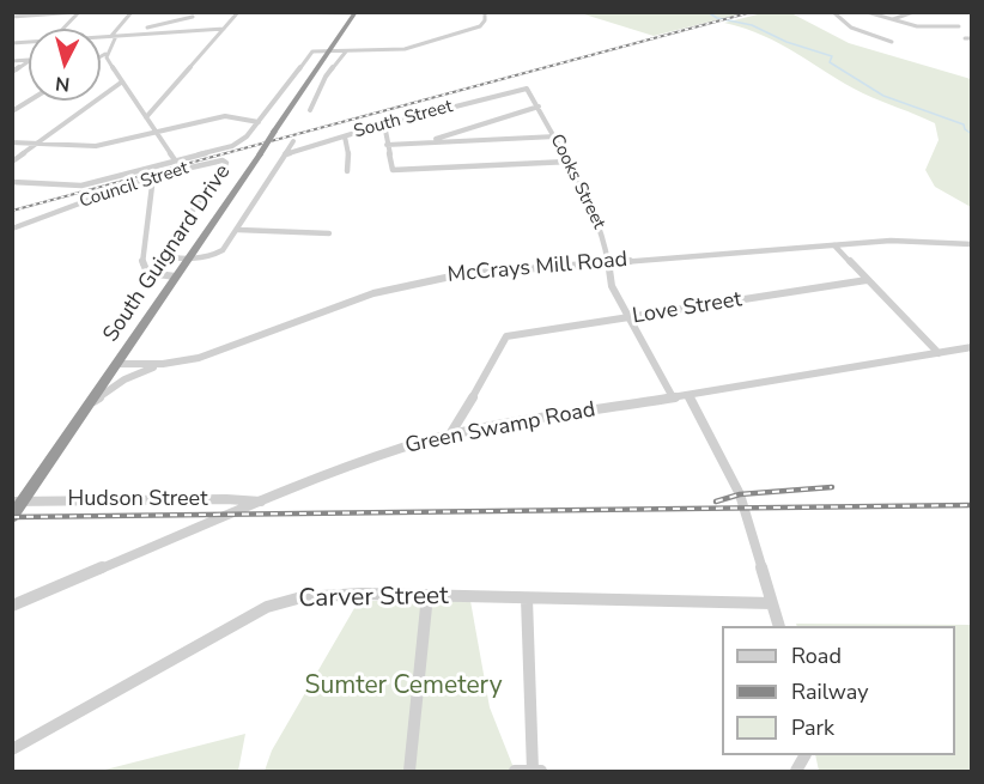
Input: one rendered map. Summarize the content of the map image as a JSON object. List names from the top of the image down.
{
  "streets": {
    "highway": ["South Guignard Drive"],
    "street": [
      "South Street",
      "Cooks Street",
      "Council Street",
      "McCrays Mill Road",
      "Love Street",
      "Green Swamp Road",
      "Hudson Street",
      "Carver Street"
    ]
  },
  "crossings": [
    ["South Street", "Cooks Street"],
    ["Cooks Street", "McCrays Mill Road"],
    ["Cooks Street", "Love Street"],
    ["Cooks Street", "Green Swamp Road"],
    ["Council Street", "South Guignard Drive"],
    ["South Guignard Drive", "McCrays Mill Road"],
    ["South Guignard Drive", "Hudson Street"],
    ["Love Street", "Green Swamp Road"],
    ["Green Swamp Road", "Hudson Street"]
  ],
  "parks": ["Sumter Cemetery"],
  "legend": ["Road", "Railway", "Park"],
  "north": "bottom"
}
